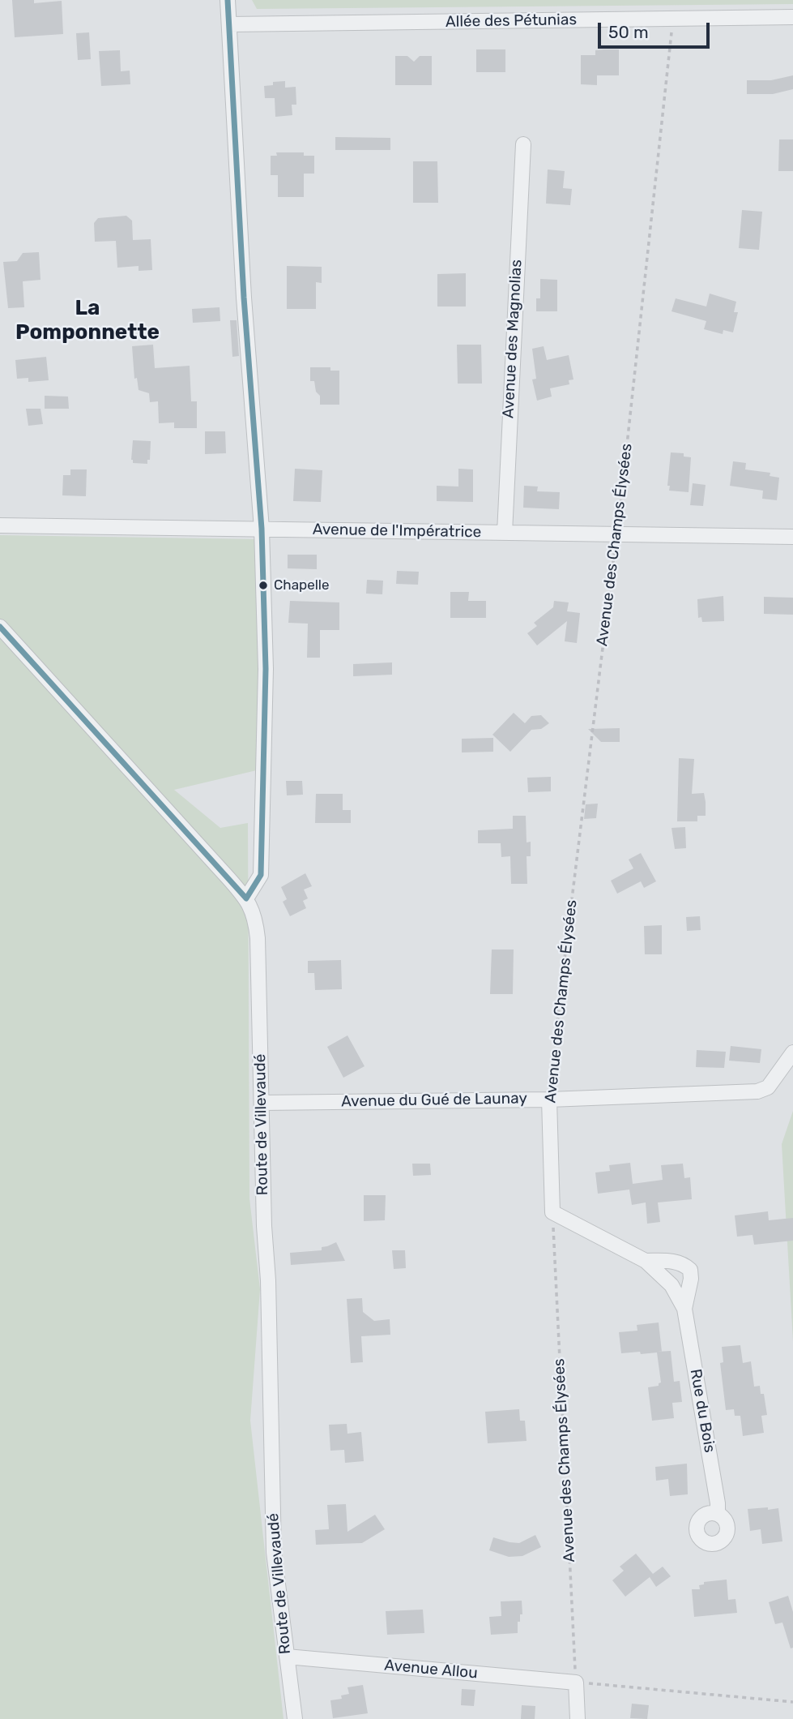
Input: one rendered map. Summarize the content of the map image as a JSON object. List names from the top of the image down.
{
  "streets": {
    "street": [
      "Allée des Pétunias",
      "Avenue des Magnolias",
      "Avenue de l'Impératrice",
      "Avenue des Champs Élysées",
      "Avenue du Gué de Launay",
      "Route de Villevaudé",
      "Rue du Bois",
      "Avenue Allou"
    ]
  },
  "crossings": [
    ["Allée des Pétunias", "Avenue des Champs Élysées"],
    ["Avenue des Magnolias", "Avenue de l'Impératrice"],
    ["Avenue de l'Impératrice", "Avenue des Champs Élysées"],
    ["Avenue des Champs Élysées", "Avenue du Gué de Launay"],
    ["Avenue des Champs Élysées", "Rue du Bois"],
    ["Avenue des Champs Élysées", "Avenue Allou"],
    ["Avenue du Gué de Launay", "Route de Villevaudé"],
    ["Route de Villevaudé", "Avenue Allou"]
  ],
  "districts": ["La Pomponnette"],
  "places": ["Chapelle"],
  "scale_bar": "50 m"
}
